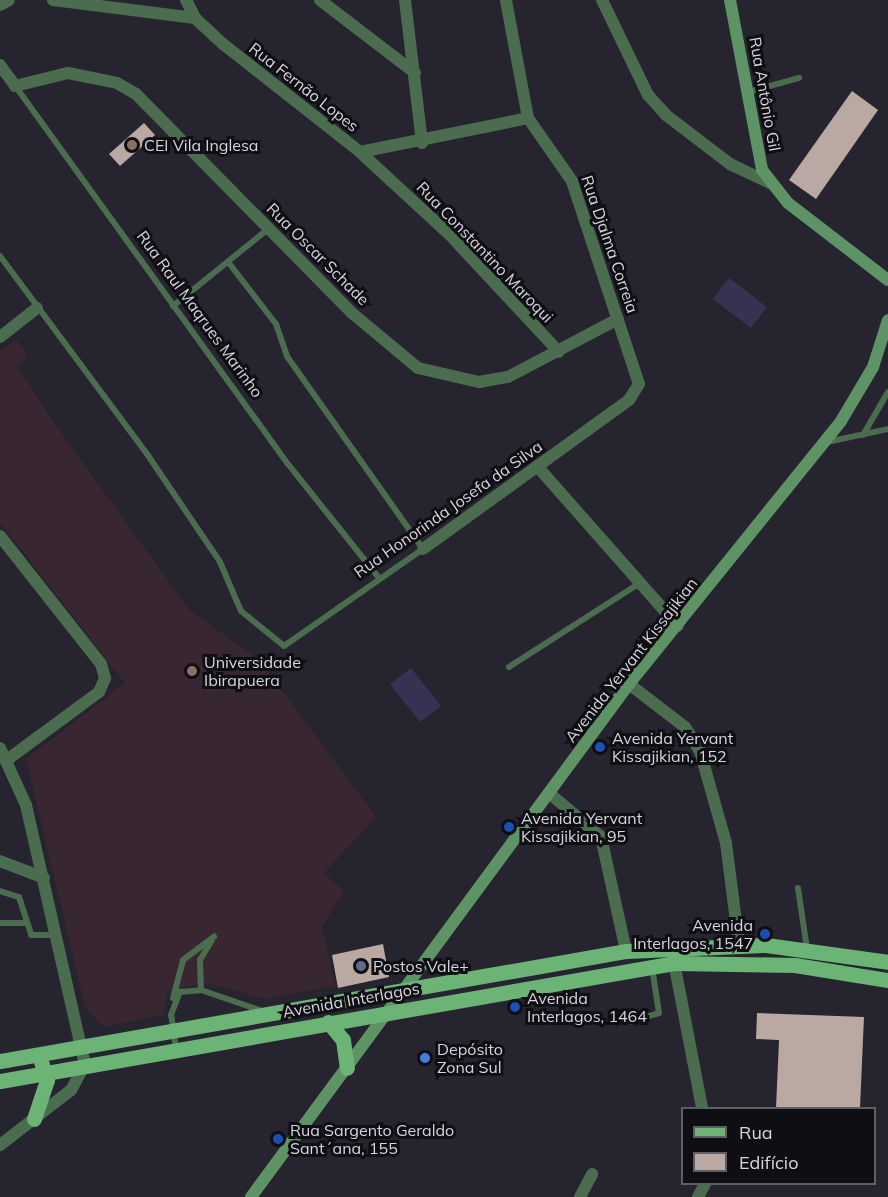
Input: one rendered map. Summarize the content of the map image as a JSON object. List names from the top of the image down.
{
  "streets": {
    "main road": ["Rua Antônio Gil", "Avenida Yervant Kissajikian", "Avenida Interlagos"],
    "street": [
      "Rua Fernão Lopes",
      "Rua Djalma Correia",
      "Rua Constantino Maroqui",
      "Rua Oscar Schade",
      "Rua Raul Maqrues Marinho",
      "Rua Honorinda Josefa da Silva"
    ]
  },
  "crossings": [
    ["Rua Fernão Lopes", "Rua Djalma Correia"],
    ["Rua Fernão Lopes", "Rua Constantino Maroqui"],
    ["Rua Djalma Correia", "Rua Oscar Schade"],
    ["Rua Djalma Correia", "Rua Honorinda Josefa da Silva"],
    ["Rua Constantino Maroqui", "Rua Oscar Schade"],
    ["Rua Oscar Schade", "Rua Raul Maqrues Marinho"],
    ["Rua Raul Maqrues Marinho", "Rua Honorinda Josefa da Silva"],
    ["Avenida Yervant Kissajikian", "Avenida Interlagos"]
  ],
  "places": [
    "CEI Vila Inglesa",
    "Universidade Ibirapuera",
    "Avenida Yervant Kissajikian, 152",
    "Avenida Yervant Kissajikian, 95",
    "Avenida Interlagos, 1547",
    "Postos Vale+",
    "Avenida Interlagos, 1464",
    "Depósito Zona Sul",
    "Rua Sargento Geraldo Sant´ana, 155"
  ],
  "legend": ["Rua", "Edifício"]
}
